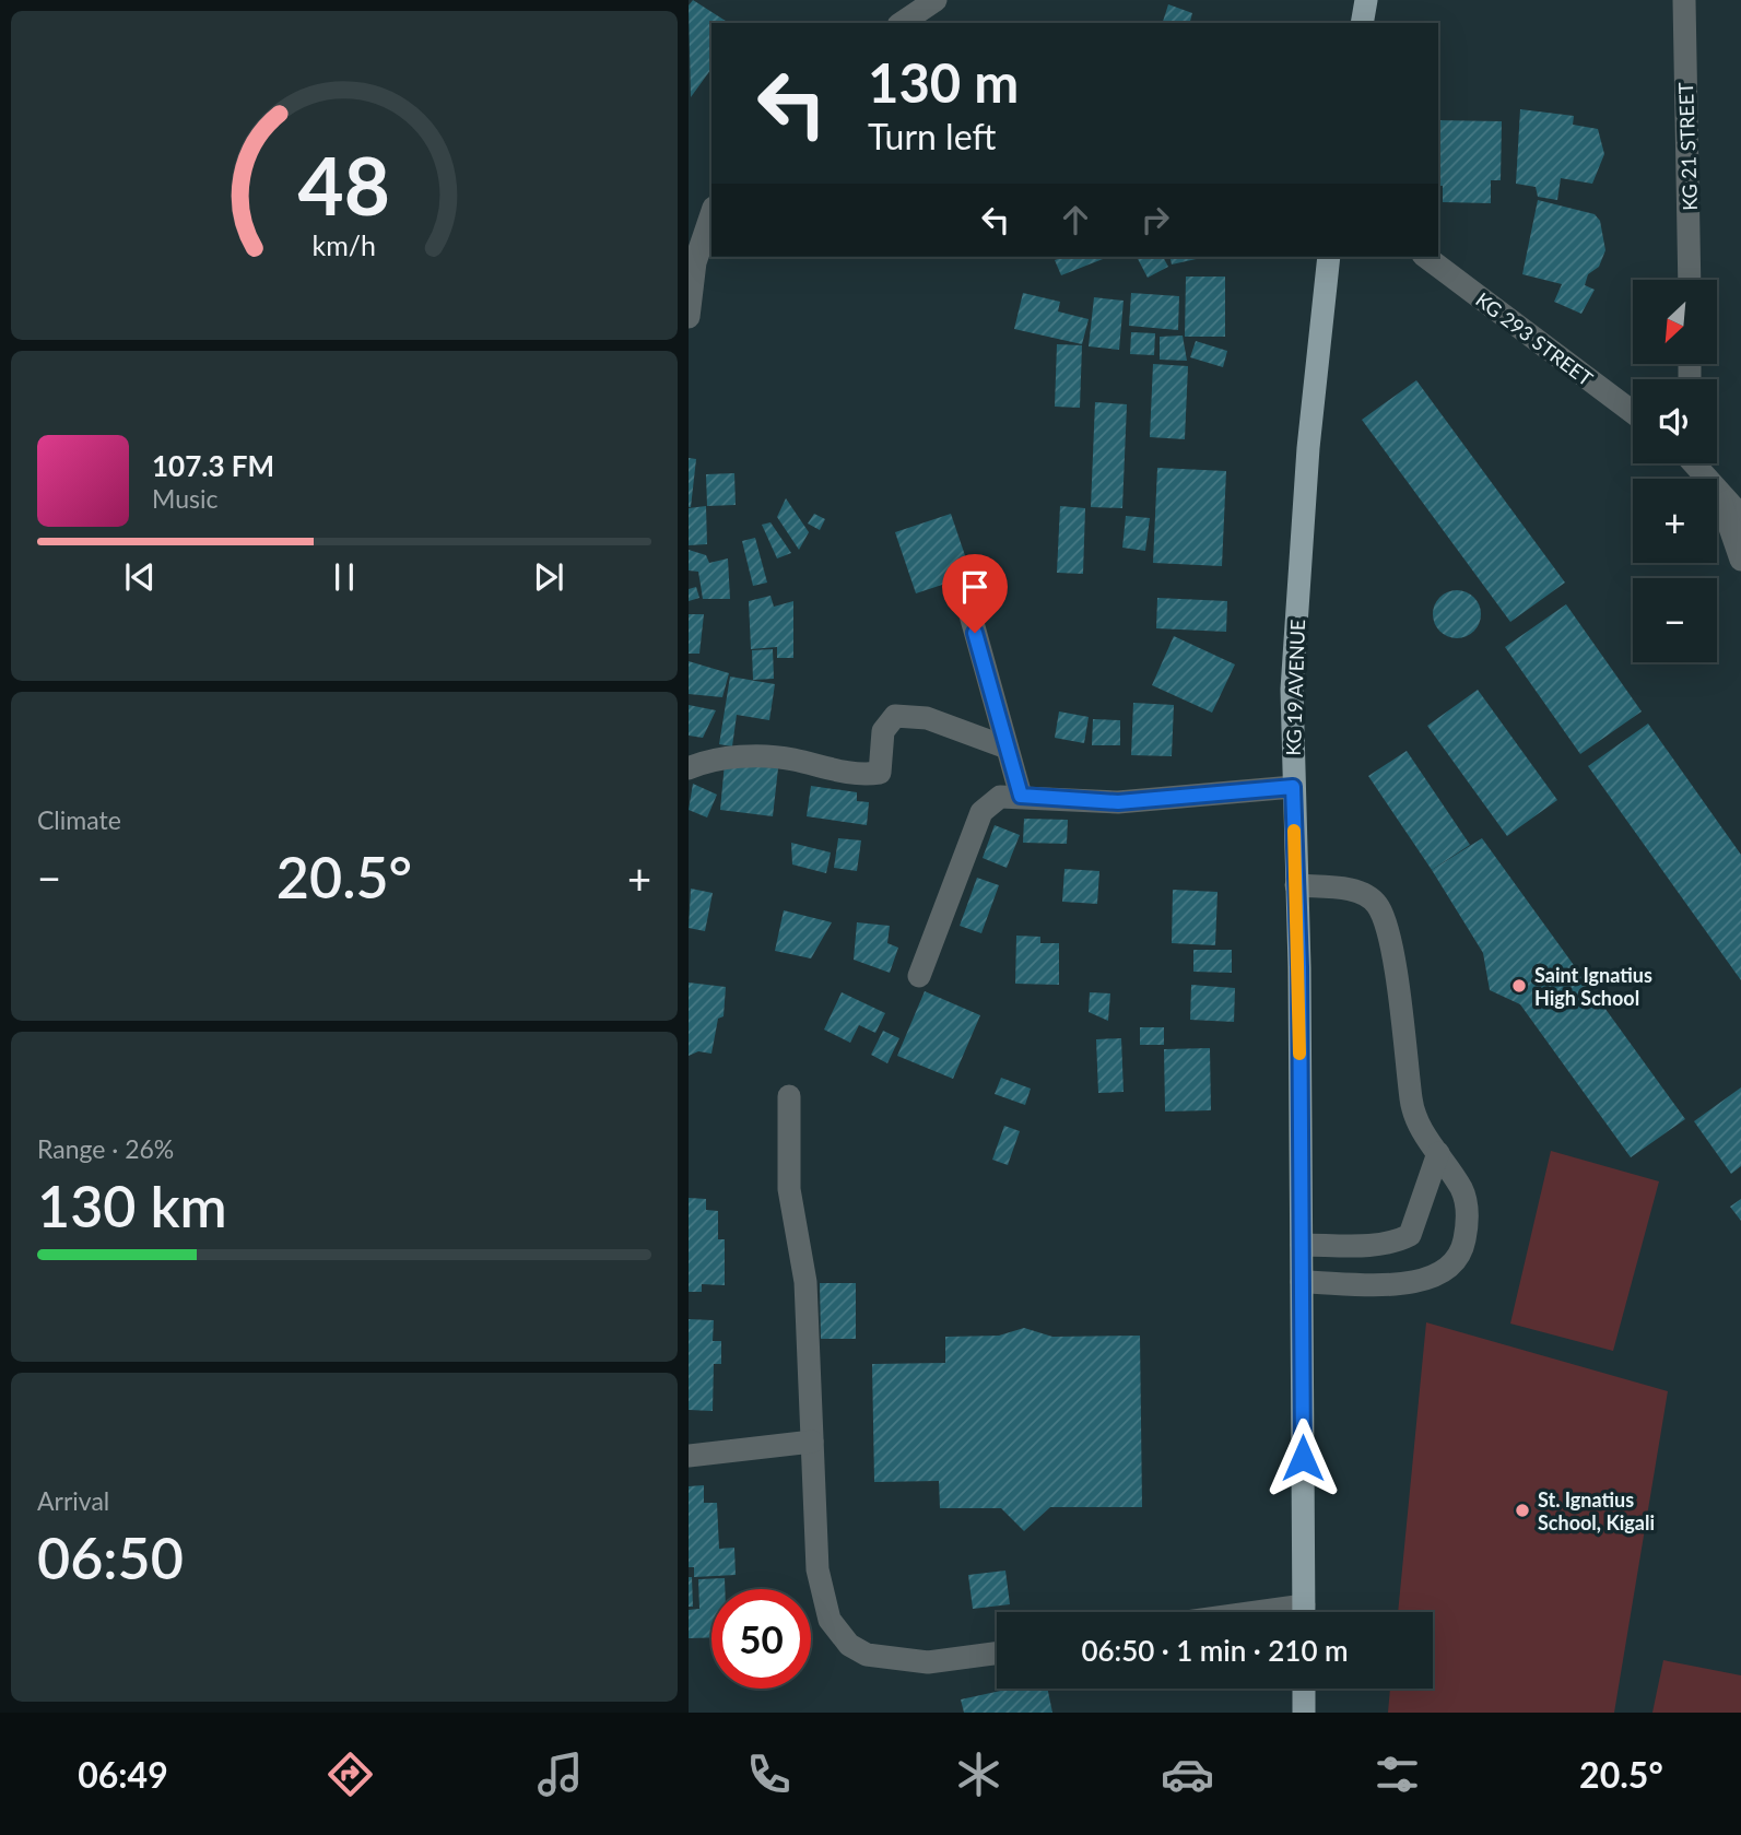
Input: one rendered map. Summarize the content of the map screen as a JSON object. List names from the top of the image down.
{
  "streets": {
    "main road": ["KG 19 AVENUE"],
    "street": ["KG 21 STREET", "KG 293 STREET"]
  },
  "places": ["Saint Ignatius High School", "St. Ignatius School, Kigali"],
  "north": "bottom left",
  "page": {
    "turn": ["130 m", "Turn left"],
    "map_buttons": ["+", "−"],
    "song": ["107.3 FM", "Music"],
    "tile": [
      "Climate",
      ["Range · 26%", "130 km"],
      ["Arrival", "06:50"]
    ],
    "heat": ["−", "20.5°", "+"],
    "limit": "50",
    "trip": "06:50 · 1 min · 210 m",
    "tabs": ["06:49", "20.5°"],
    "gauge": ["48", "km/h"]
  }
}
